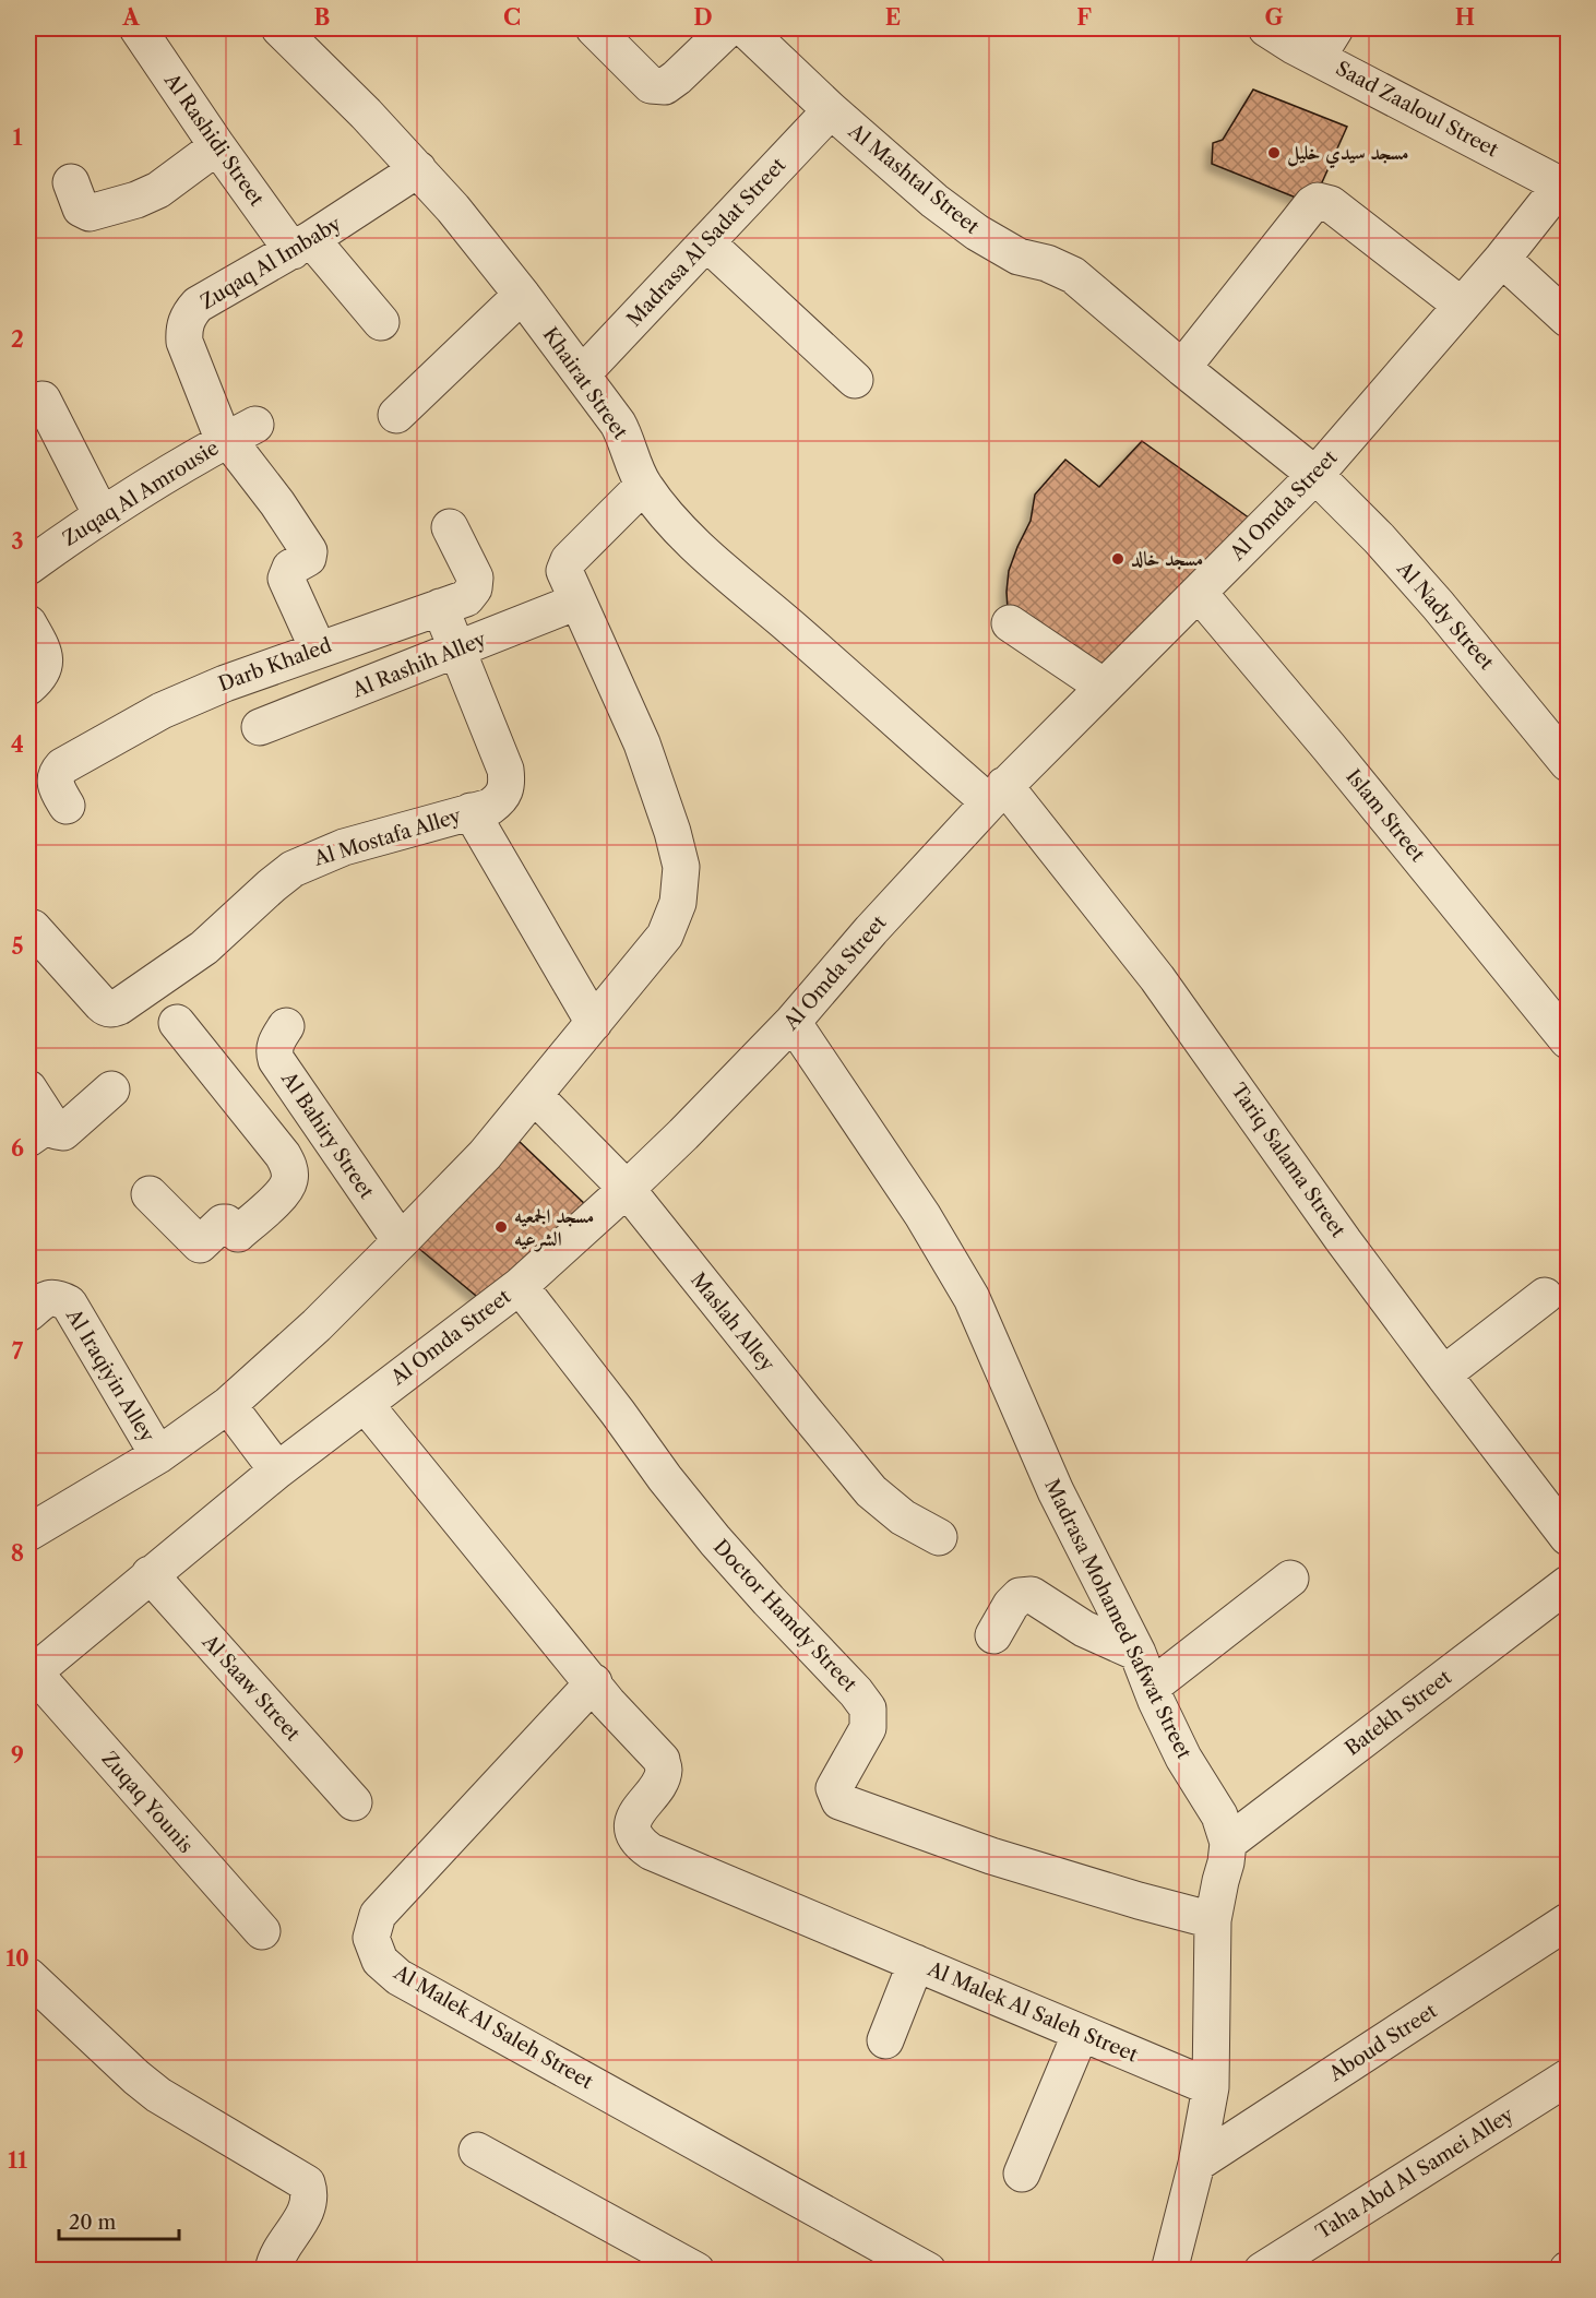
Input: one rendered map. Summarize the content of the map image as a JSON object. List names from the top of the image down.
{
  "streets": {
    "street": [
      "Saad Zaaloul Street",
      "Al Rashidi Street",
      "Al Mashtal Street",
      "Madrasa Al Sadat Street",
      "Zuqaq Al Imbaby",
      "Khairat Street",
      "Zuqaq Al Amrousie",
      "Al Omda Street",
      "Al Nady Street",
      "Darb Khaled",
      "Al Rashih Alley",
      "Islam Street",
      "Al Mostafa Alley",
      "Al Bahiry Street",
      "Tariq Salama Street",
      "Maslah Alley",
      "Al Iraqiyin Alley",
      "Doctor Hamdy Street",
      "Madrasa Mohamed Safwat Street",
      "Al Saaw Street",
      "Batekh Street",
      "Zuqaq Younis",
      "Al Malek Al Saleh Street",
      "Aboud Street",
      "Taha Abd Al Samei Alley"
    ]
  },
  "crossings": [
    ["Saad Zaaloul Street", "Al Omda Street"],
    ["Al Rashidi Street", "Zuqaq Al Imbaby"],
    ["Al Mashtal Street", "Madrasa Al Sadat Street"],
    ["Al Mashtal Street", "Al Omda Street"],
    ["Al Mashtal Street", "Al Nady Street"],
    ["Madrasa Al Sadat Street", "Khairat Street"],
    ["Zuqaq Al Imbaby", "Khairat Street"],
    ["Zuqaq Al Imbaby", "Zuqaq Al Amrousie"],
    ["Zuqaq Al Imbaby", "Darb Khaled"],
    ["Khairat Street", "Al Omda Street"],
    ["Khairat Street", "Tariq Salama Street"],
    ["Al Omda Street", "Al Nady Street"],
    ["Al Omda Street", "Islam Street"],
    ["Al Omda Street", "Tariq Salama Street"],
    ["Al Omda Street", "Maslah Alley"],
    ["Al Omda Street", "Doctor Hamdy Street"],
    ["Al Omda Street", "Madrasa Mohamed Safwat Street"],
    ["Al Omda Street", "Al Saaw Street"],
    ["Al Omda Street", "Zuqaq Younis"],
    ["Al Omda Street", "Al Malek Al Saleh Street"],
    ["Darb Khaled", "Al Mostafa Alley"],
    ["Al Rashih Alley", "Al Mostafa Alley"],
    ["Doctor Hamdy Street", "Madrasa Mohamed Safwat Street"],
    ["Madrasa Mohamed Safwat Street", "Batekh Street"],
    ["Madrasa Mohamed Safwat Street", "Al Malek Al Saleh Street"],
    ["Madrasa Mohamed Safwat Street", "Aboud Street"]
  ],
  "places": ["مسجد سيدي خليل", "مسجد خالد", "مسجد الجمعيه الشرعيه"],
  "scale_bar": "20 m",
  "grid": {
    "columns": [
      "A",
      "B",
      "C",
      "D",
      "E",
      "F",
      "G",
      "H"
    ],
    "rows": [
      "1",
      "2",
      "3",
      "4",
      "5",
      "6",
      "7",
      "8",
      "9",
      "10",
      "11"
    ]
  }
}
